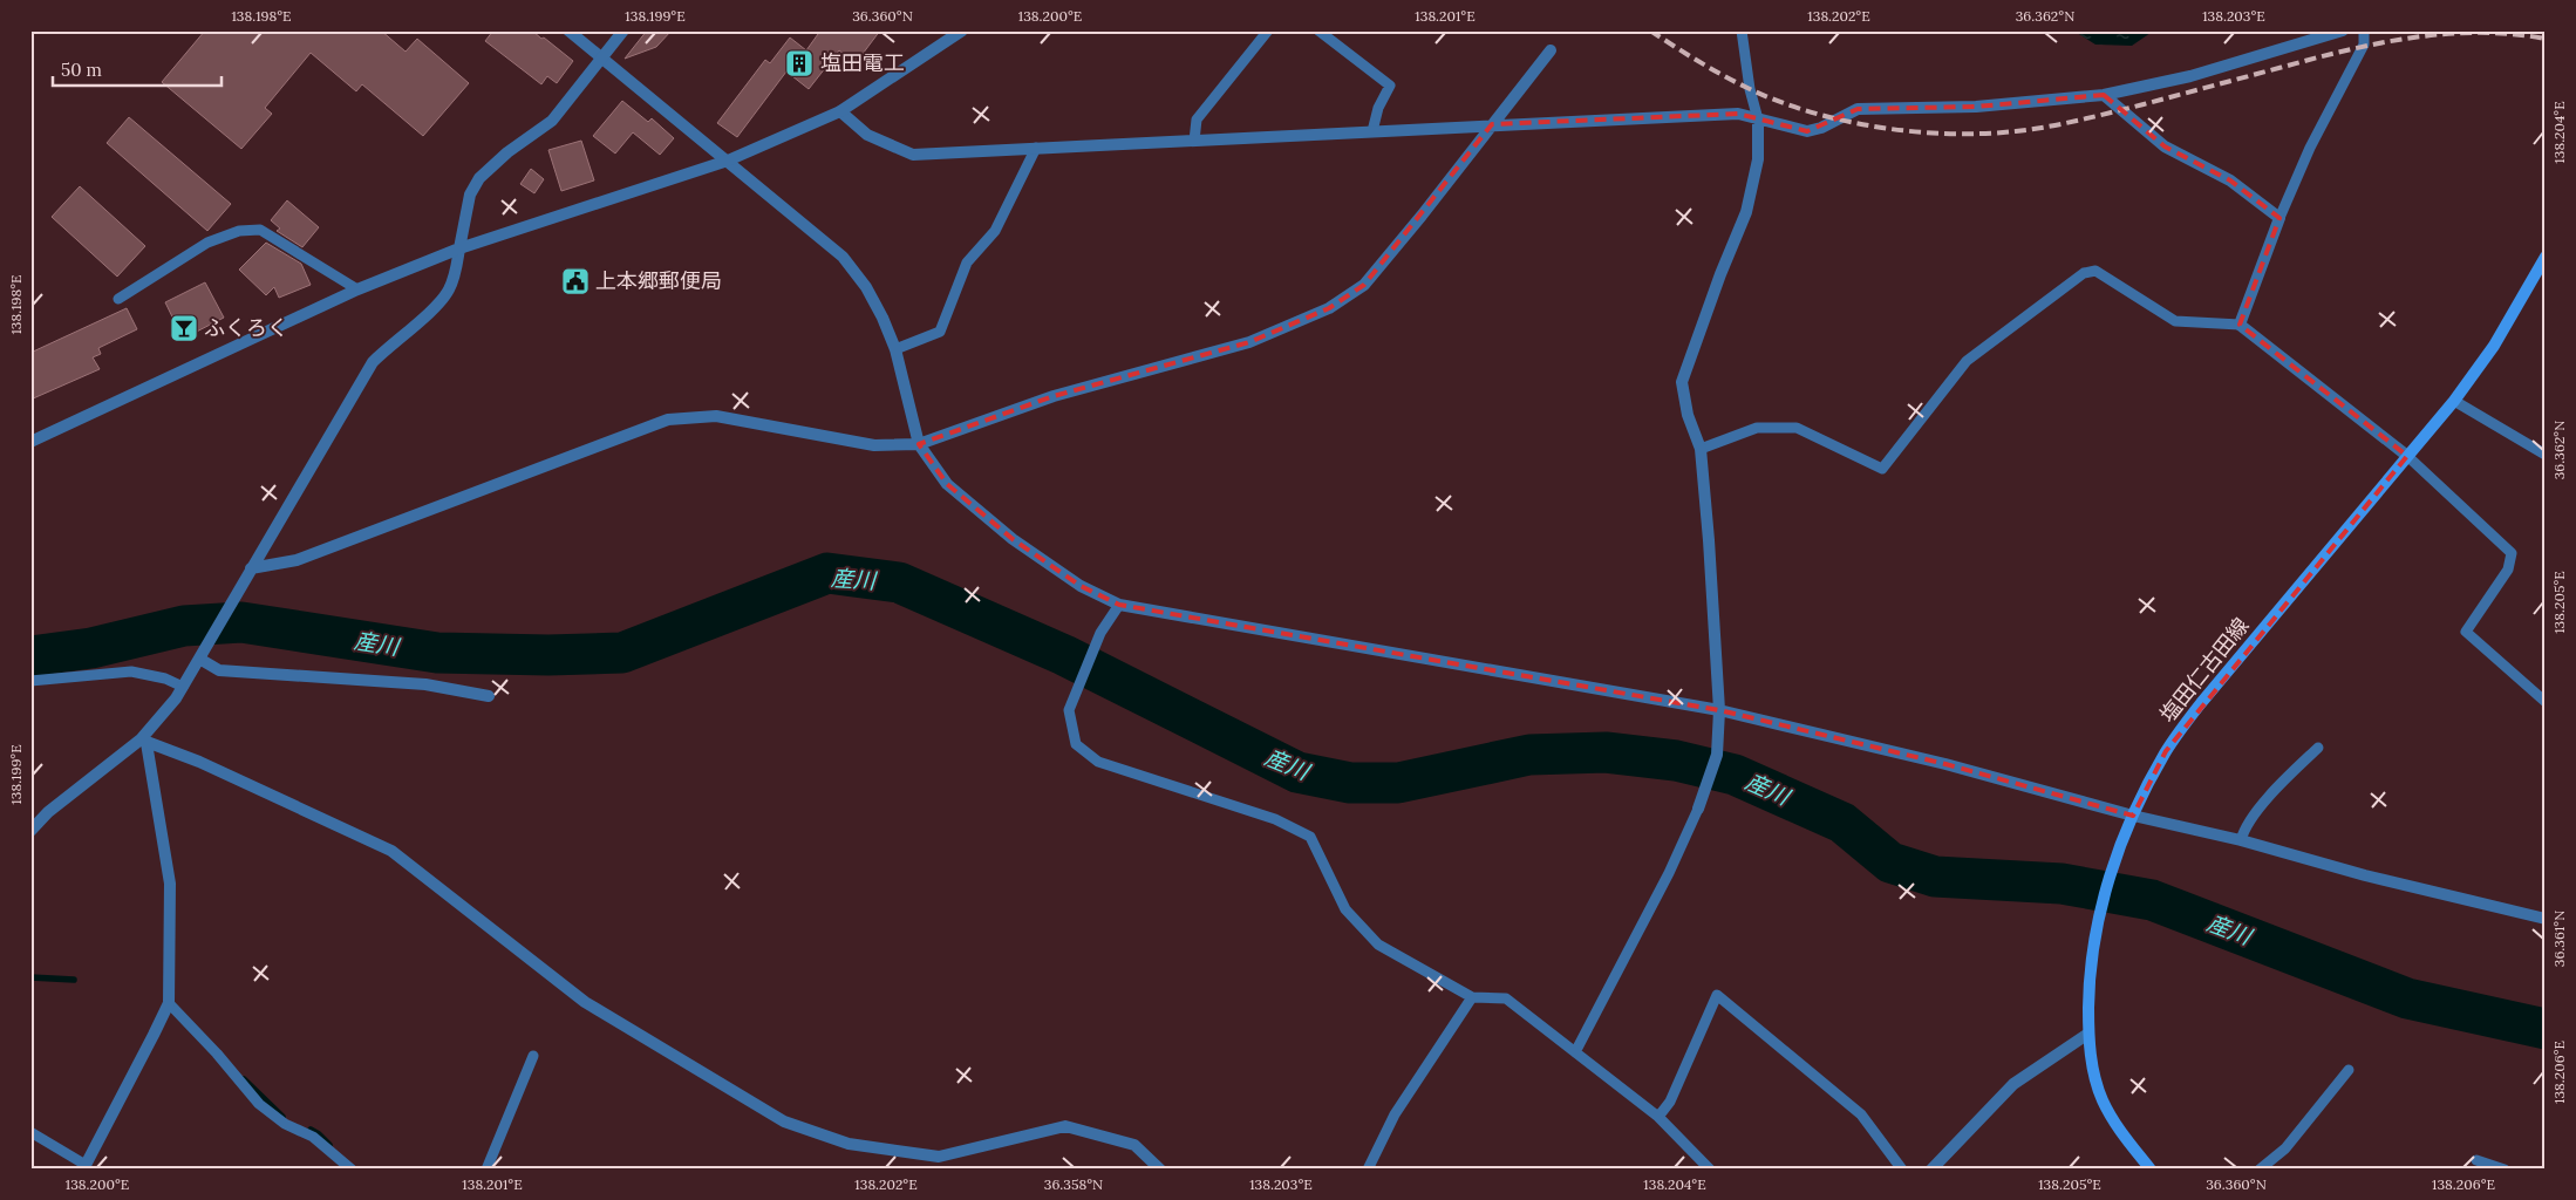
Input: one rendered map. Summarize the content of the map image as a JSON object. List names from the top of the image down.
{
  "streets": {
    "main road": ["塩田仁古田線"]
  },
  "water": ["産川"],
  "places": {
    "building": ["塩田電工"],
    "public building": ["上本郷郵便局"],
    "bar": ["ふくろく"]
  },
  "scale_bar": "50 m",
  "coordinates": [
    "138.198°E",
    "138.199°E",
    "36.360°N",
    "138.200°E",
    "138.201°E",
    "138.202°E",
    "36.362°N",
    "138.203°E",
    "138.204°E",
    "138.205°E",
    "36.361°N",
    "138.206°E",
    "36.358°N"
  ]
}
